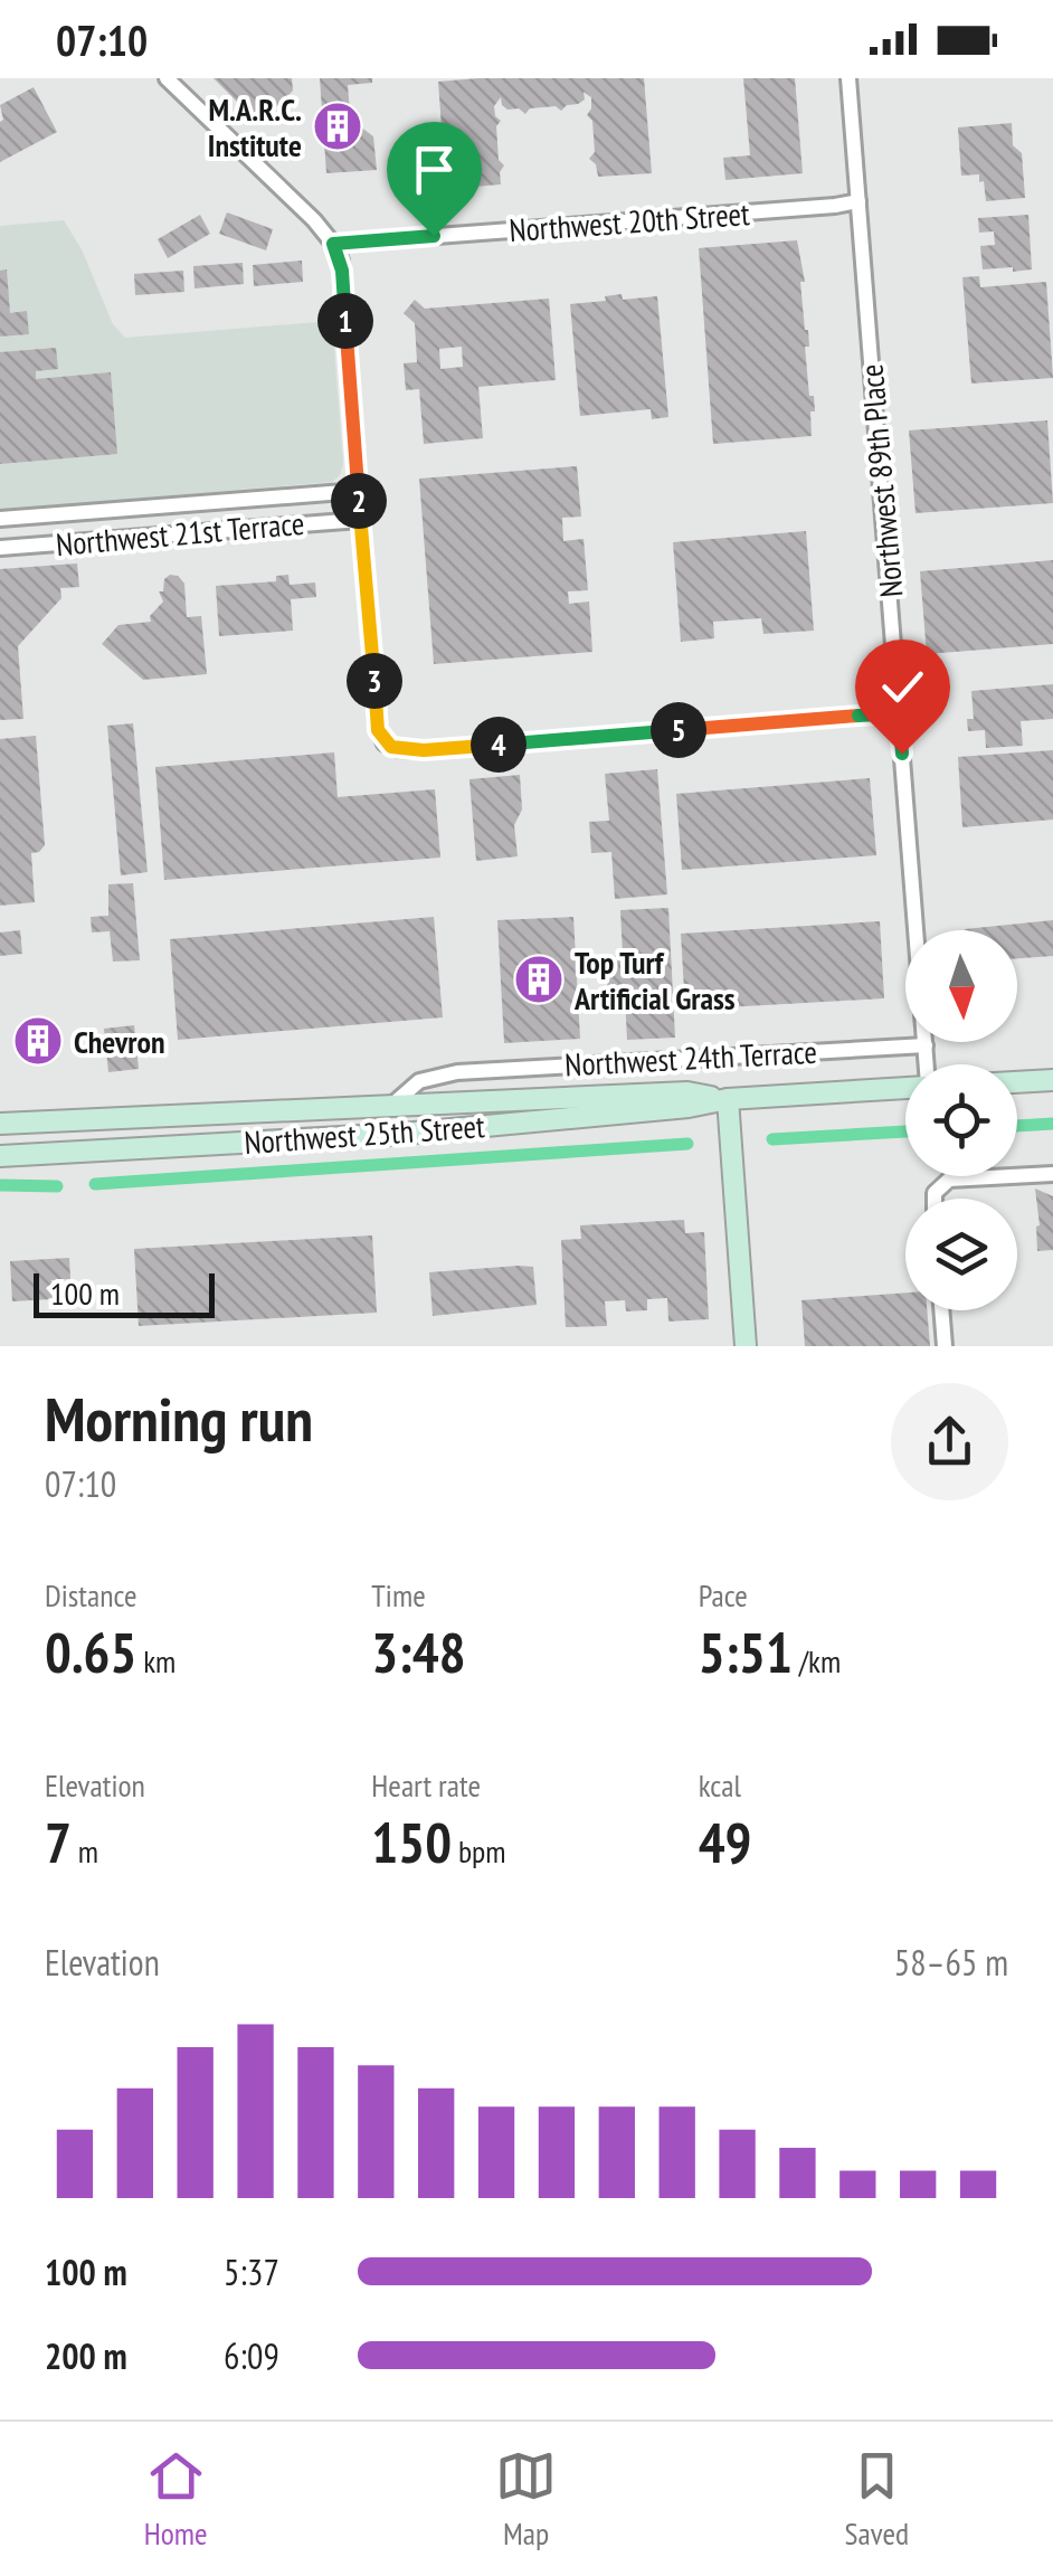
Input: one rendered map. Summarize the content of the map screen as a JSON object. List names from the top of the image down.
{
  "streets": {
    "main road": ["Northwest 25th Street"],
    "street": [
      "Northwest 20th Street",
      "Northwest 89th Place",
      "Northwest 21st Terrace",
      "Northwest 24th Terrace"
    ]
  },
  "crossings": [
    ["Northwest 20th Street", "Northwest 89th Place"],
    ["Northwest 89th Place", "Northwest 24th Terrace"],
    ["Northwest 24th Terrace", "Northwest 25th Street"]
  ],
  "places": {
    "building": ["M.A.R.C. Institute", "Top Turf Artificial Grass", "Chevron"]
  },
  "scale_bar": "100 m",
  "north": "bottom",
  "page": {
    "status": "07:10",
    "pins": [
      "1",
      "2",
      "3",
      "5",
      "4"
    ],
    "scale": "100 m",
    "heading": ["Morning run", "07:10"],
    "stats": [
      ["Distance", "0.65 km"],
      ["Time", "3:48"],
      ["Pace", "5:51 /km"],
      ["Elevation", "7 m"],
      ["Heart rate", "150 bpm"],
      ["kcal", "49"]
    ],
    "chart": ["Elevation", "58–65 m"],
    "list": [
      {
        "name": "100 m",
        "note": "5:37"
      },
      {
        "name": "200 m",
        "note": "6:09"
      }
    ],
    "tabs": ["Home", "Map", "Saved"]
  }
}
